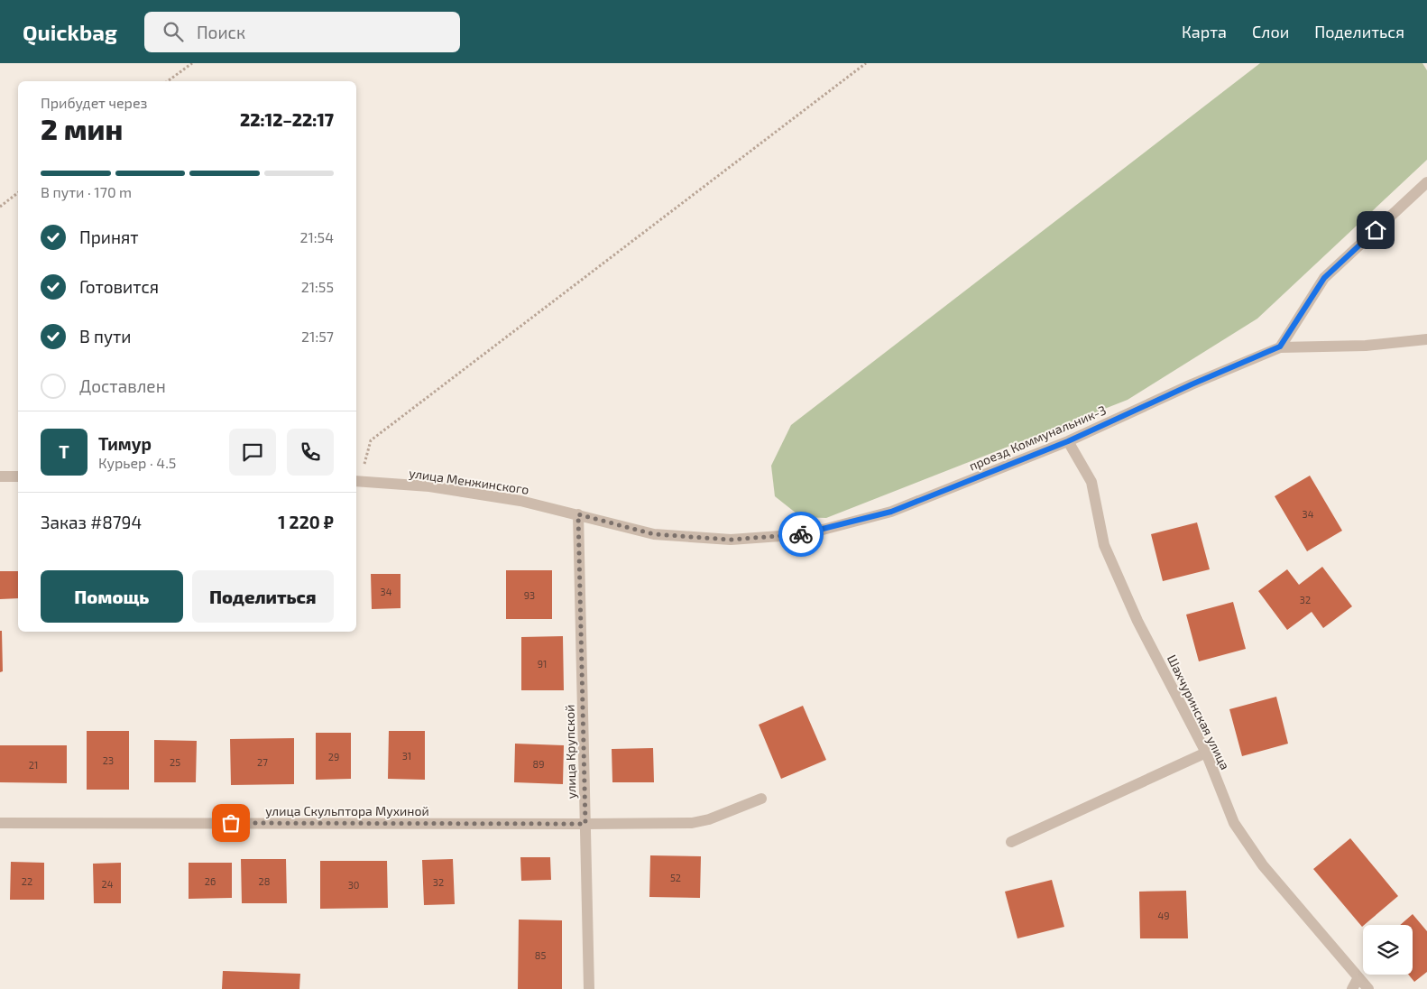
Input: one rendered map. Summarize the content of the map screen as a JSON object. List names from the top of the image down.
{
  "streets": {
    "street": [
      "проезд Коммунальник-3",
      "улица Менжинского",
      "Шахчуринская улица",
      "улица Крупской",
      "улица Скульптора Мухиной"
    ]
  },
  "crossings": [
    ["проезд Коммунальник-3", "улица Менжинского"],
    ["проезд Коммунальник-3", "Шахчуринская улица"],
    ["проезд Коммунальник-3", "улица Крупской"],
    ["улица Менжинского", "улица Крупской"],
    ["улица Крупской", "улица Скульптора Мухиной"]
  ],
  "house_numbers": [
    "34",
    "34",
    "93",
    "32",
    "91",
    "31",
    "29",
    "23",
    "25",
    "27",
    "89",
    "21",
    "52",
    "22",
    "26",
    "28",
    "32",
    "24",
    "30",
    "49",
    "85"
  ],
  "page": {
    "header": "Quickbag",
    "search": "Поиск",
    "nav": ["Карта", "Слои", "Поделиться"],
    "heading": ["2 мин", "Прибудет через", "22:12–22:17"],
    "panel": [
      "Тимур",
      "Курьер · 4.5",
      "Заказ #8794",
      "1 220 ₽"
    ],
    "bar": "В пути · 170 m",
    "list": [
      ["Принят", "21:54"],
      ["Готовится", "21:55"],
      ["В пути", "21:57"],
      "Доставлен"
    ],
    "round": "Т",
    "buttons": ["Помощь", "Поделиться"]
  }
}
